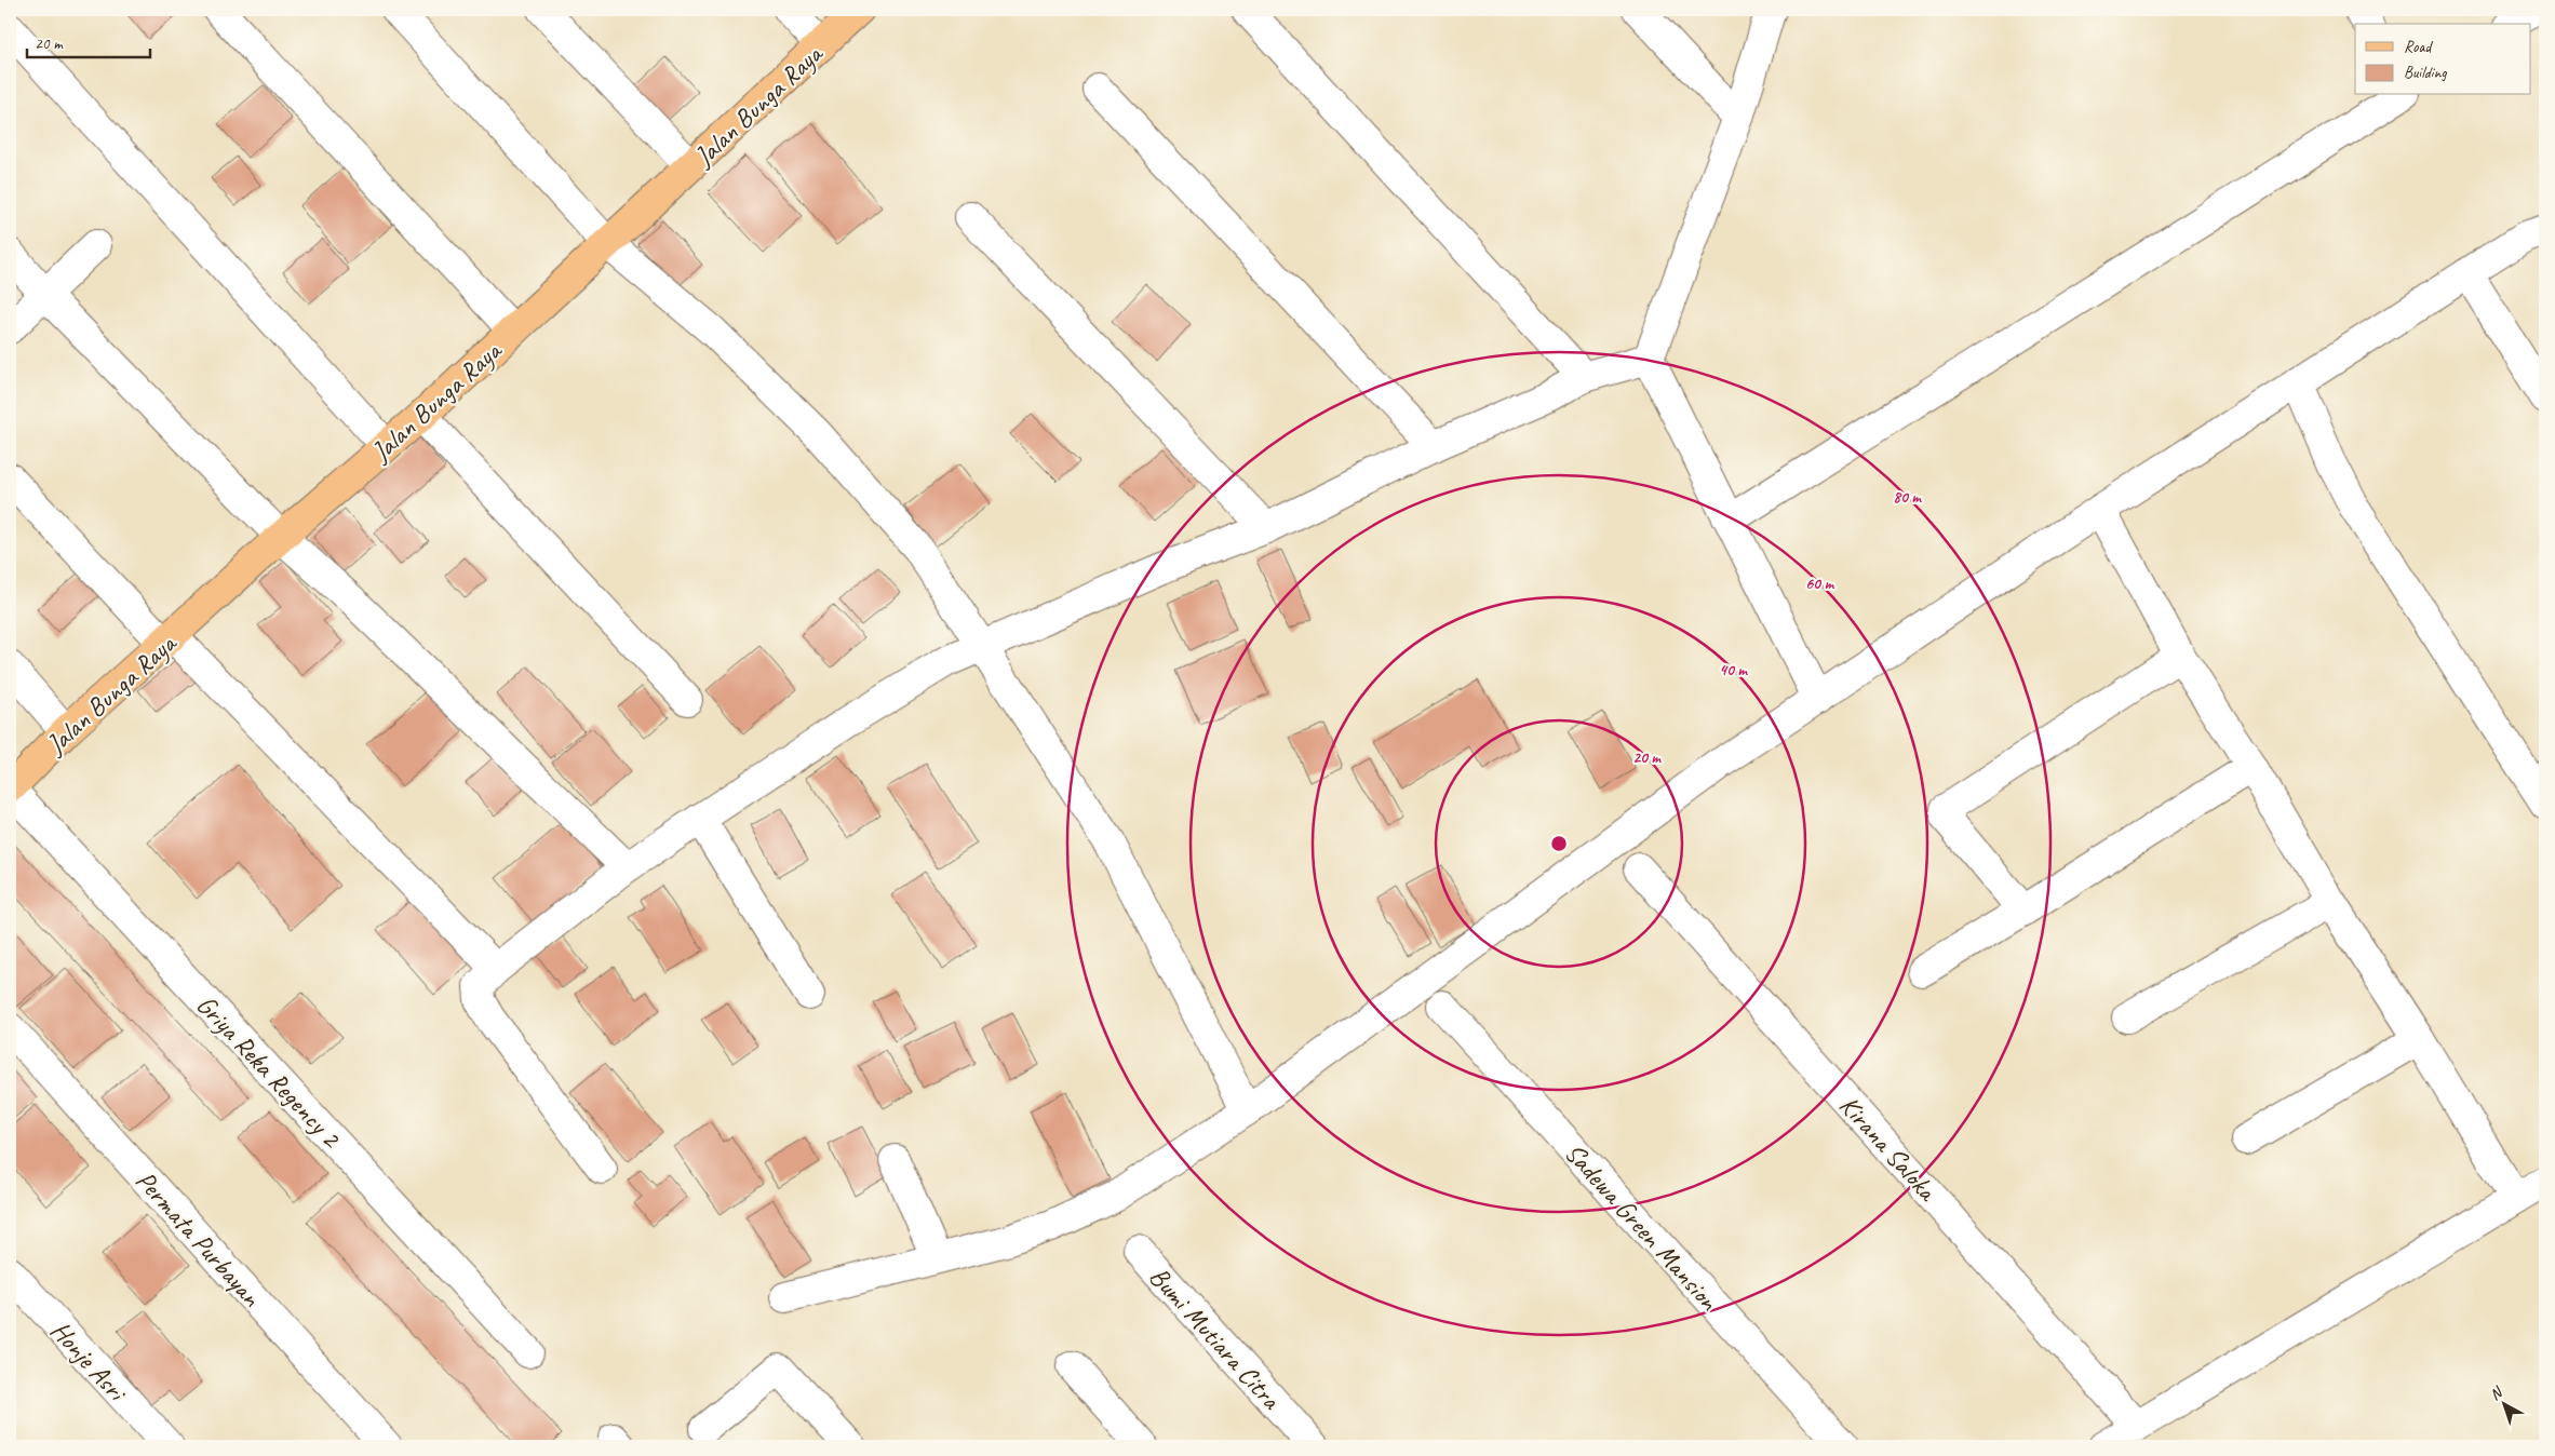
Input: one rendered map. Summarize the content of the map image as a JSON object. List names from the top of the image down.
{
  "streets": {
    "main road": ["Jalan Bunga Raya"],
    "street": [
      "Griya Reka Regency 2",
      "Kirana Saloka",
      "Sadewa Green Mansion",
      "Permata Purbayan",
      "Bumi Mutiara Citra",
      "Honje Asri"
    ]
  },
  "crossings": [
    ["Jalan Bunga Raya", "Griya Reka Regency 2"]
  ],
  "legend": ["Road", "Building"],
  "scale_bar": "20 m",
  "north": "top left",
  "rings": [
    "80 m",
    "60 m",
    "40 m",
    "20 m"
  ]
}
